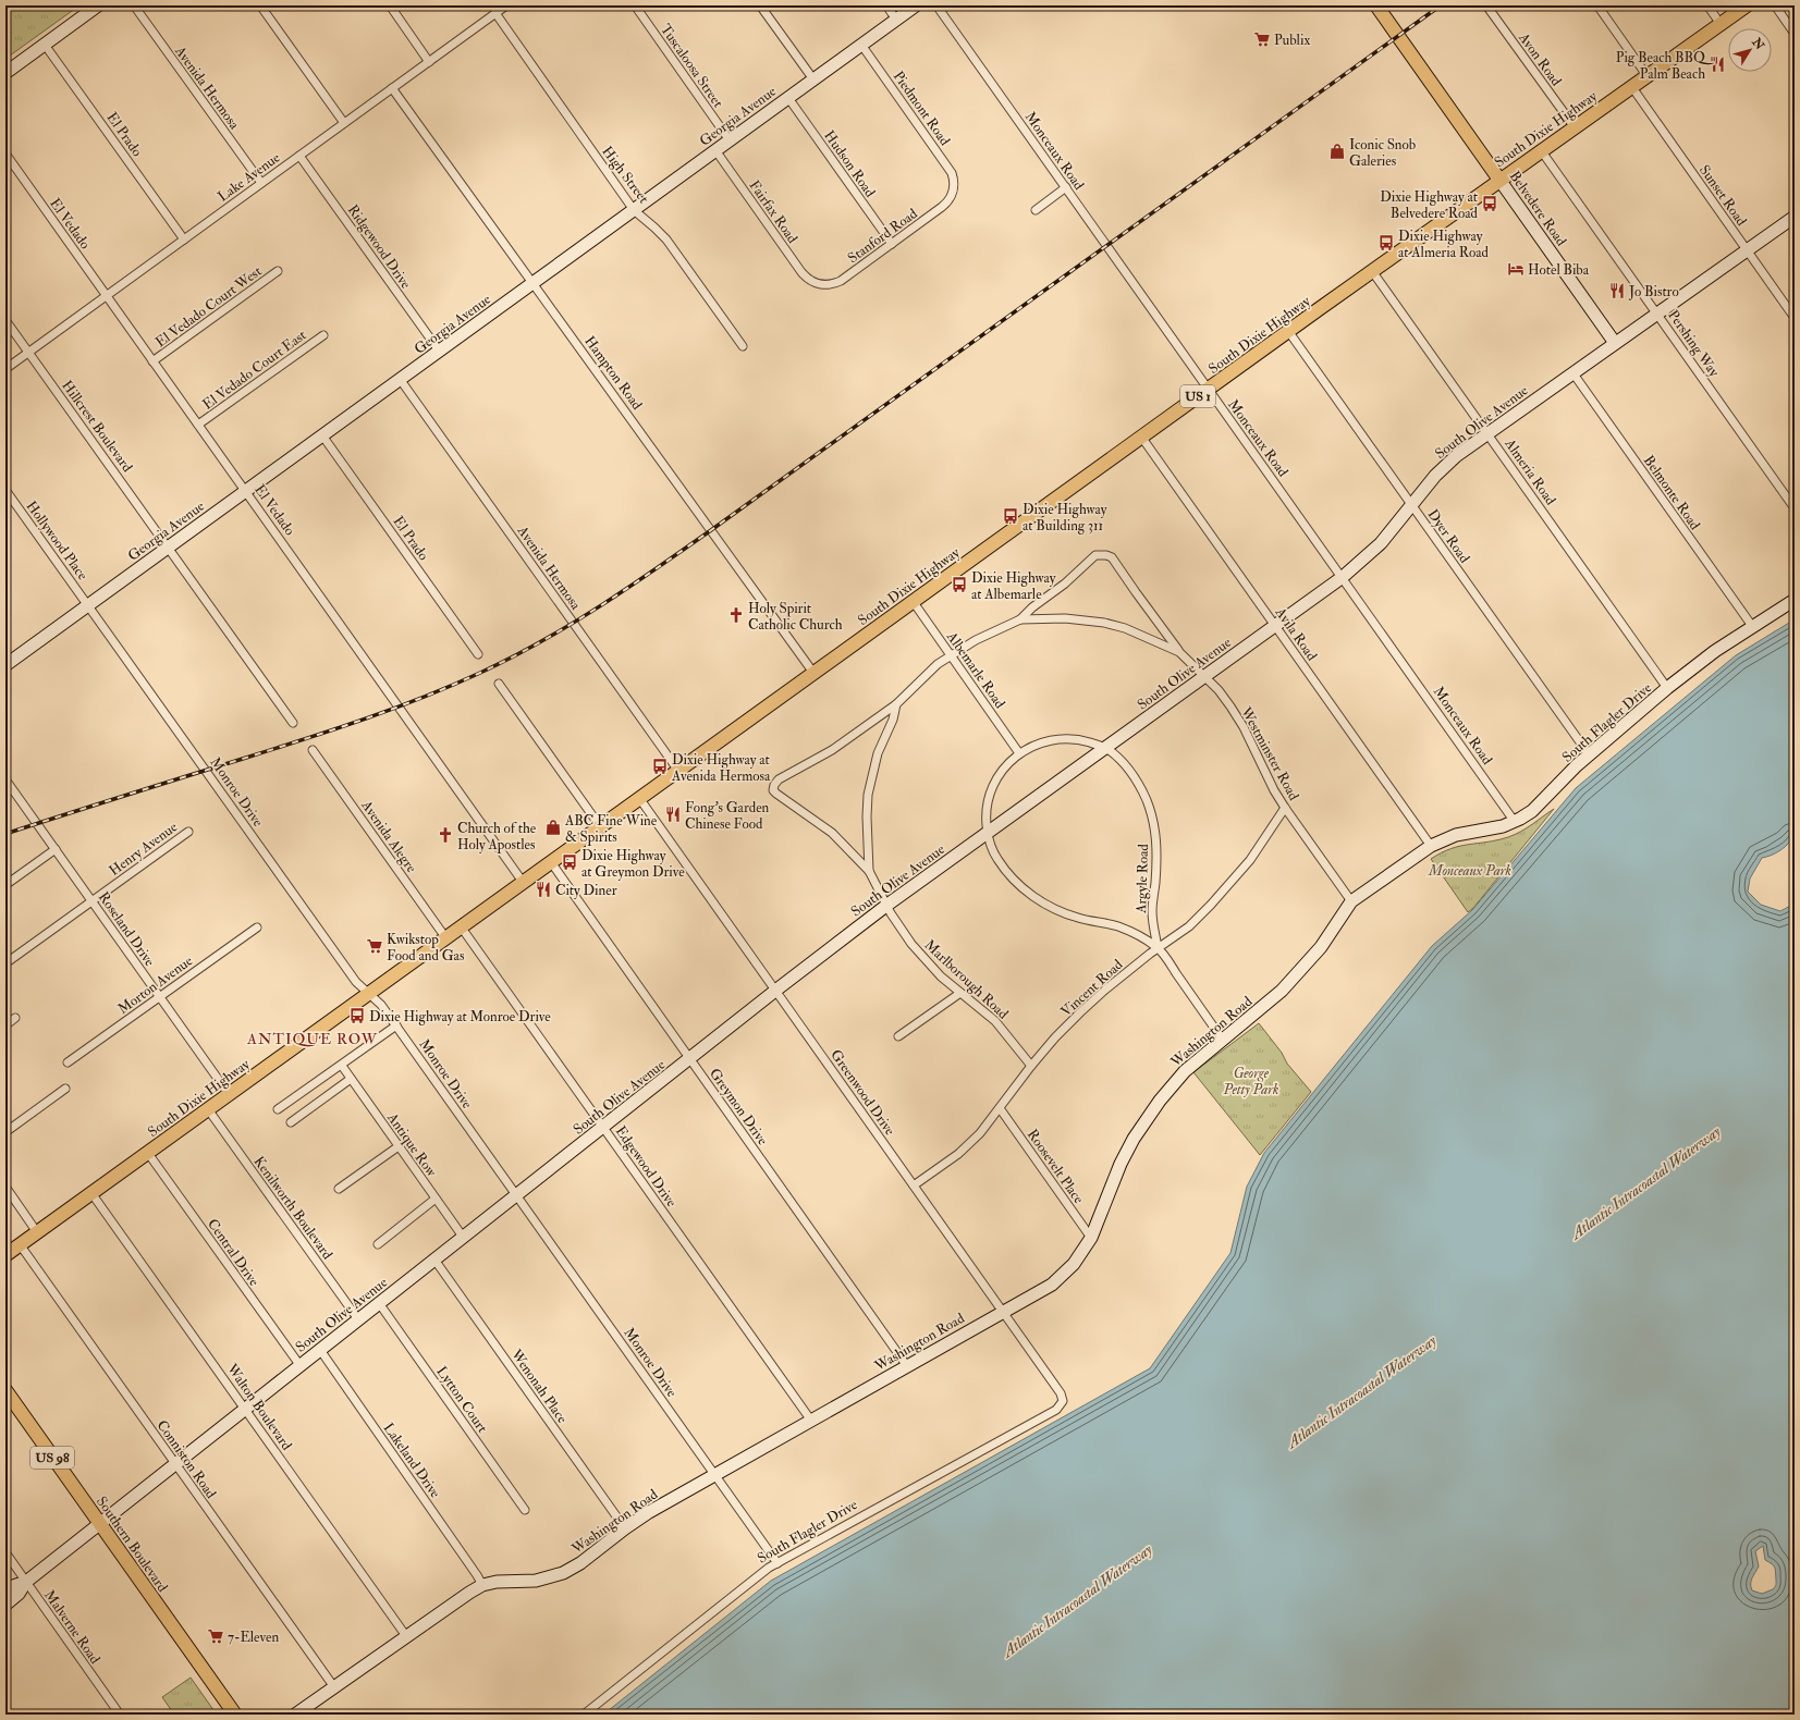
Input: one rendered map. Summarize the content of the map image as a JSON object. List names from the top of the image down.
{
  "streets": {
    "main road": [
      "South Dixie Highway",
      "Belvedere Road",
      "US 1",
      "US 98",
      "Southern Boulevard"
    ],
    "street": [
      "Avon Road",
      "Tuscaloosa Street",
      "Avenida Hermosa",
      "Piedmont Road",
      "Georgia Avenue",
      "El Prado",
      "Monceaux Road",
      "Hudson Road",
      "High Street",
      "Lake Avenue",
      "Sunset Road",
      "Fairfax Road",
      "El Vedado",
      "Stanford Road",
      "Ridgewood Drive",
      "El Vedado Court West",
      "Pershing Way",
      "El Vedado Court East",
      "Hampton Road",
      "South Olive Avenue",
      "Hillcrest Boulevard",
      "Almeria Road",
      "Belmonte Road",
      "Dyer Road",
      "Hollywood Place",
      "Avila Road",
      "Albemarle Road",
      "South Flagler Drive",
      "Westminster Road",
      "Monroe Drive",
      "Avenida Alegre",
      "Henry Avenue",
      "Argyle Road",
      "Roseland Drive",
      "Marlborough Road",
      "Morton Avenue",
      "Vincent Road",
      "Washington Road",
      "Greenwood Drive",
      "Greymon Drive",
      "Antique Row",
      "Edgewood Drive",
      "Roosevelt Place",
      "Kenilworth Boulevard",
      "Central Drive",
      "Wenonah Place",
      "Lytton Court",
      "Walton Boulevard",
      "Conniston Road",
      "Lakeland Drive",
      "Malverne Road"
    ]
  },
  "crossings": [
    ["Avon Road", "South Dixie Highway"],
    ["Tuscaloosa Street", "Georgia Avenue"],
    ["Avenida Hermosa", "Georgia Avenue"],
    ["Avenida Hermosa", "South Dixie Highway"],
    ["Avenida Hermosa", "Lake Avenue"],
    ["Piedmont Road", "Georgia Avenue"],
    ["Piedmont Road", "Stanford Road"],
    ["Georgia Avenue", "El Prado"],
    ["Georgia Avenue", "Hudson Road"],
    ["Georgia Avenue", "High Street"],
    ["Georgia Avenue", "Fairfax Road"],
    ["Georgia Avenue", "El Vedado"],
    ["Georgia Avenue", "Ridgewood Drive"],
    ["Georgia Avenue", "Hampton Road"],
    ["Georgia Avenue", "Hillcrest Boulevard"],
    ["Georgia Avenue", "Hollywood Place"],
    ["Georgia Avenue", "Monroe Drive"],
    ["South Dixie Highway", "Monceaux Road"],
    ["South Dixie Highway", "Sunset Road"],
    ["South Dixie Highway", "Belvedere Road"],
    ["South Dixie Highway", "El Vedado"],
    ["South Dixie Highway", "Pershing Way"],
    ["South Dixie Highway", "Hampton Road"],
    ["South Dixie Highway", "Almeria Road"],
    ["South Dixie Highway", "Dyer Road"],
    ["South Dixie Highway", "Avila Road"],
    ["South Dixie Highway", "Albemarle Road"],
    ["South Dixie Highway", "Monroe Drive"],
    ["South Dixie Highway", "Avenida Alegre"],
    ["South Dixie Highway", "Roseland Drive"],
    ["South Dixie Highway", "Greenwood Drive"],
    ["South Dixie Highway", "Greymon Drive"],
    ["South Dixie Highway", "Edgewood Drive"],
    ["South Dixie Highway", "Kenilworth Boulevard"],
    ["South Dixie Highway", "Central Drive"],
    ["South Dixie Highway", "Walton Boulevard"],
    ["South Dixie Highway", "Conniston Road"],
    ["El Prado", "Lake Avenue"],
    ["Monceaux Road", "South Olive Avenue"],
    ["Monceaux Road", "South Flagler Drive"],
    ["Hudson Road", "Stanford Road"],
    ["High Street", "Lake Avenue"],
    ["Lake Avenue", "El Vedado"],
    ["Lake Avenue", "Ridgewood Drive"],
    ["Lake Avenue", "Hampton Road"],
    ["Lake Avenue", "Hillcrest Boulevard"],
    ["Sunset Road", "South Olive Avenue"],
    ["Belvedere Road", "South Olive Avenue"],
    ["Fairfax Road", "Stanford Road"],
    ["El Vedado", "El Vedado Court West"],
    ["El Vedado", "El Vedado Court East"],
    ["Pershing Way", "South Olive Avenue"],
    ["South Olive Avenue", "Almeria Road"],
    ["South Olive Avenue", "Belmonte Road"],
    ["South Olive Avenue", "Dyer Road"],
    ["South Olive Avenue", "Avila Road"],
    ["South Olive Avenue", "Westminster Road"],
    ["South Olive Avenue", "Monroe Drive"],
    ["South Olive Avenue", "Argyle Road"],
    ["South Olive Avenue", "Marlborough Road"],
    ["South Olive Avenue", "Greenwood Drive"],
    ["South Olive Avenue", "Greymon Drive"],
    ["South Olive Avenue", "Antique Row"],
    ["South Olive Avenue", "Edgewood Drive"],
    ["South Olive Avenue", "Kenilworth Boulevard"],
    ["South Olive Avenue", "Central Drive"],
    ["South Olive Avenue", "Wenonah Place"],
    ["South Olive Avenue", "Lytton Court"],
    ["South Olive Avenue", "Walton Boulevard"],
    ["South Olive Avenue", "Conniston Road"],
    ["South Olive Avenue", "Lakeland Drive"],
    ["South Olive Avenue", "Southern Boulevard"],
    ["South Olive Avenue", "Malverne Road"],
    ["Almeria Road", "South Flagler Drive"],
    ["Belmonte Road", "South Flagler Drive"],
    ["Dyer Road", "South Flagler Drive"],
    ["Hollywood Place", "Monroe Drive"],
    ["Avila Road", "South Flagler Drive"],
    ["Avila Road", "Washington Road"],
    ["Albemarle Road", "Westminster Road"],
    ["South Flagler Drive", "Monroe Drive"],
    ["South Flagler Drive", "Washington Road"],
    ["South Flagler Drive", "Greenwood Drive"],
    ["Westminster Road", "Vincent Road"],
    ["Westminster Road", "Washington Road"],
    ["Monroe Drive", "Washington Road"],
    ["Henry Avenue", "Roseland Drive"],
    ["Argyle Road", "Vincent Road"],
    ["Roseland Drive", "Morton Avenue"],
    ["Marlborough Road", "Vincent Road"],
    ["Vincent Road", "Greenwood Drive"],
    ["Vincent Road", "Roosevelt Place"],
    ["Washington Road", "Greenwood Drive"],
    ["Washington Road", "Greymon Drive"],
    ["Washington Road", "Edgewood Drive"],
    ["Washington Road", "Roosevelt Place"],
    ["Washington Road", "Wenonah Place"],
    ["Washington Road", "Walton Boulevard"],
    ["Washington Road", "Conniston Road"],
    ["Washington Road", "Lakeland Drive"]
  ],
  "districts": ["ANTIQUE ROW"],
  "water": ["Atlantic Intracoastal Waterway"],
  "parks": ["Monceaux Park", "George Petty Park"],
  "places": {
    "supermarket": ["Publix", "Kwikstop Food and Gas", "7-Eleven"],
    "restaurant": [
      "Pig Beach BBQ Palm Beach",
      "Jo Bistro",
      "Fong's Garden Chinese Food",
      "City Diner"
    ],
    "shop": ["Iconic Snob Galeries", "ABC Fine Wine & Spirits"],
    "bus stop": [
      "Dixie Highway at Belvedere Road",
      "Dixie Highway at Almeria Road",
      "Dixie Highway at Building 311",
      "Dixie Highway at Albemarle",
      "Dixie Highway at Avenida Hermosa",
      "Dixie Highway at Greymon Drive",
      "Dixie Highway at Monroe Drive"
    ],
    "hotel": ["Hotel Biba"],
    "church": ["Holy Spirit Catholic Church", "Church of the Holy Apostles"]
  },
  "north": "top right"
}
